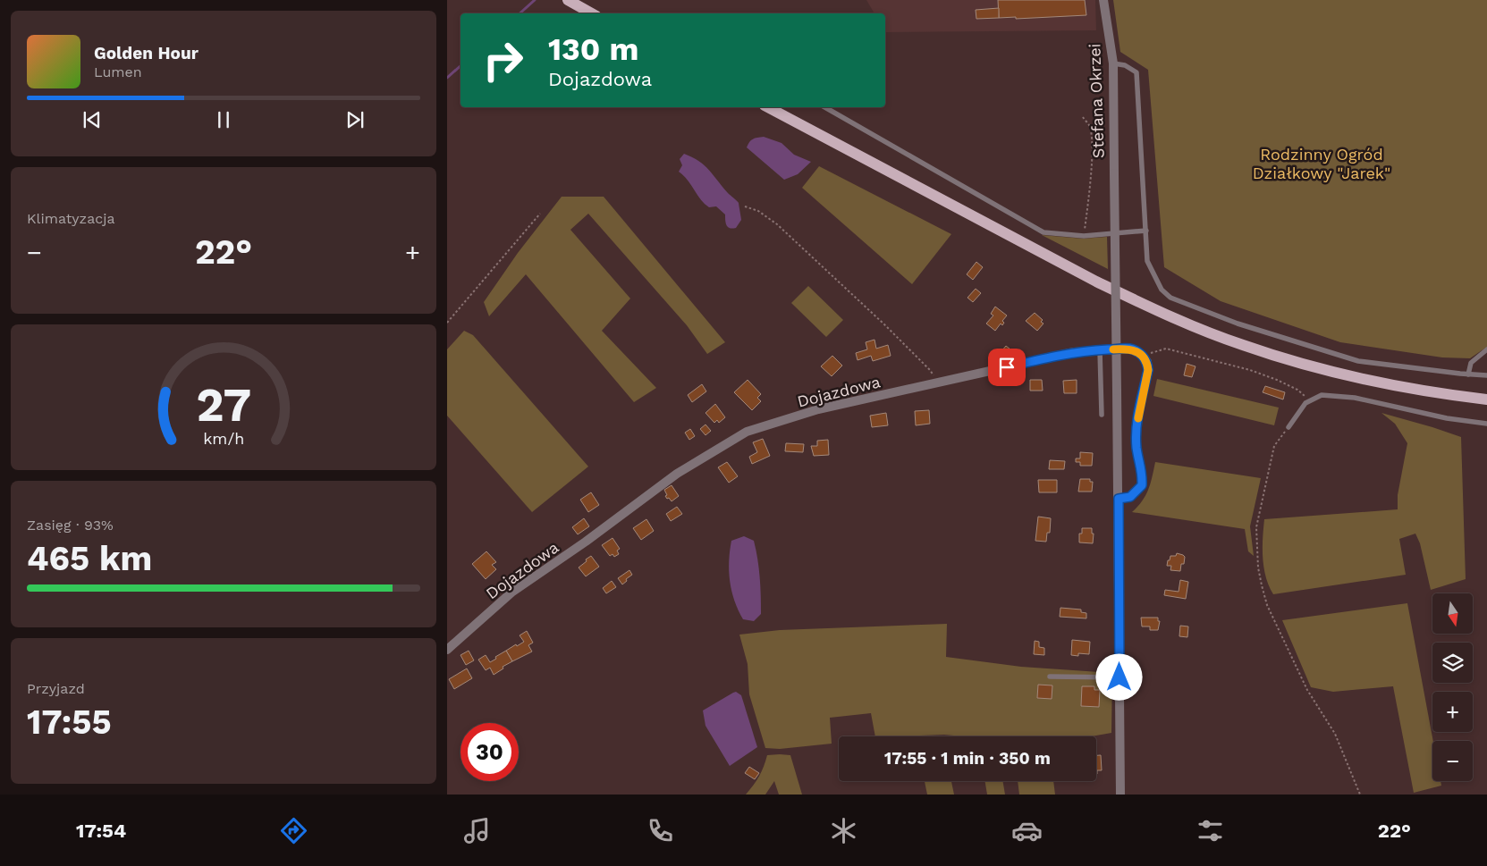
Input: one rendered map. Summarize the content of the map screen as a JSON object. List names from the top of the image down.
{
  "streets": {
    "street": ["Stefana Okrzei", "Dojazdowa"]
  },
  "parks": ["Rodzinny Ogród Działkowy \"Jarek\""],
  "north": "bottom",
  "page": {
    "turn": ["130 m", "Dojazdowa"],
    "song": ["Golden Hour", "Lumen"],
    "tile": [
      "Klimatyzacja",
      ["Zasięg · 93%", "465 km"],
      ["Przyjazd", "17:55"]
    ],
    "heat": ["−", "22°", "+"],
    "map_buttons": ["+", "−"],
    "limit": "30",
    "trip": "17:55 · 1 min · 350 m",
    "tabs": ["17:54", "22°"],
    "gauge": ["27", "km/h"]
  }
}
